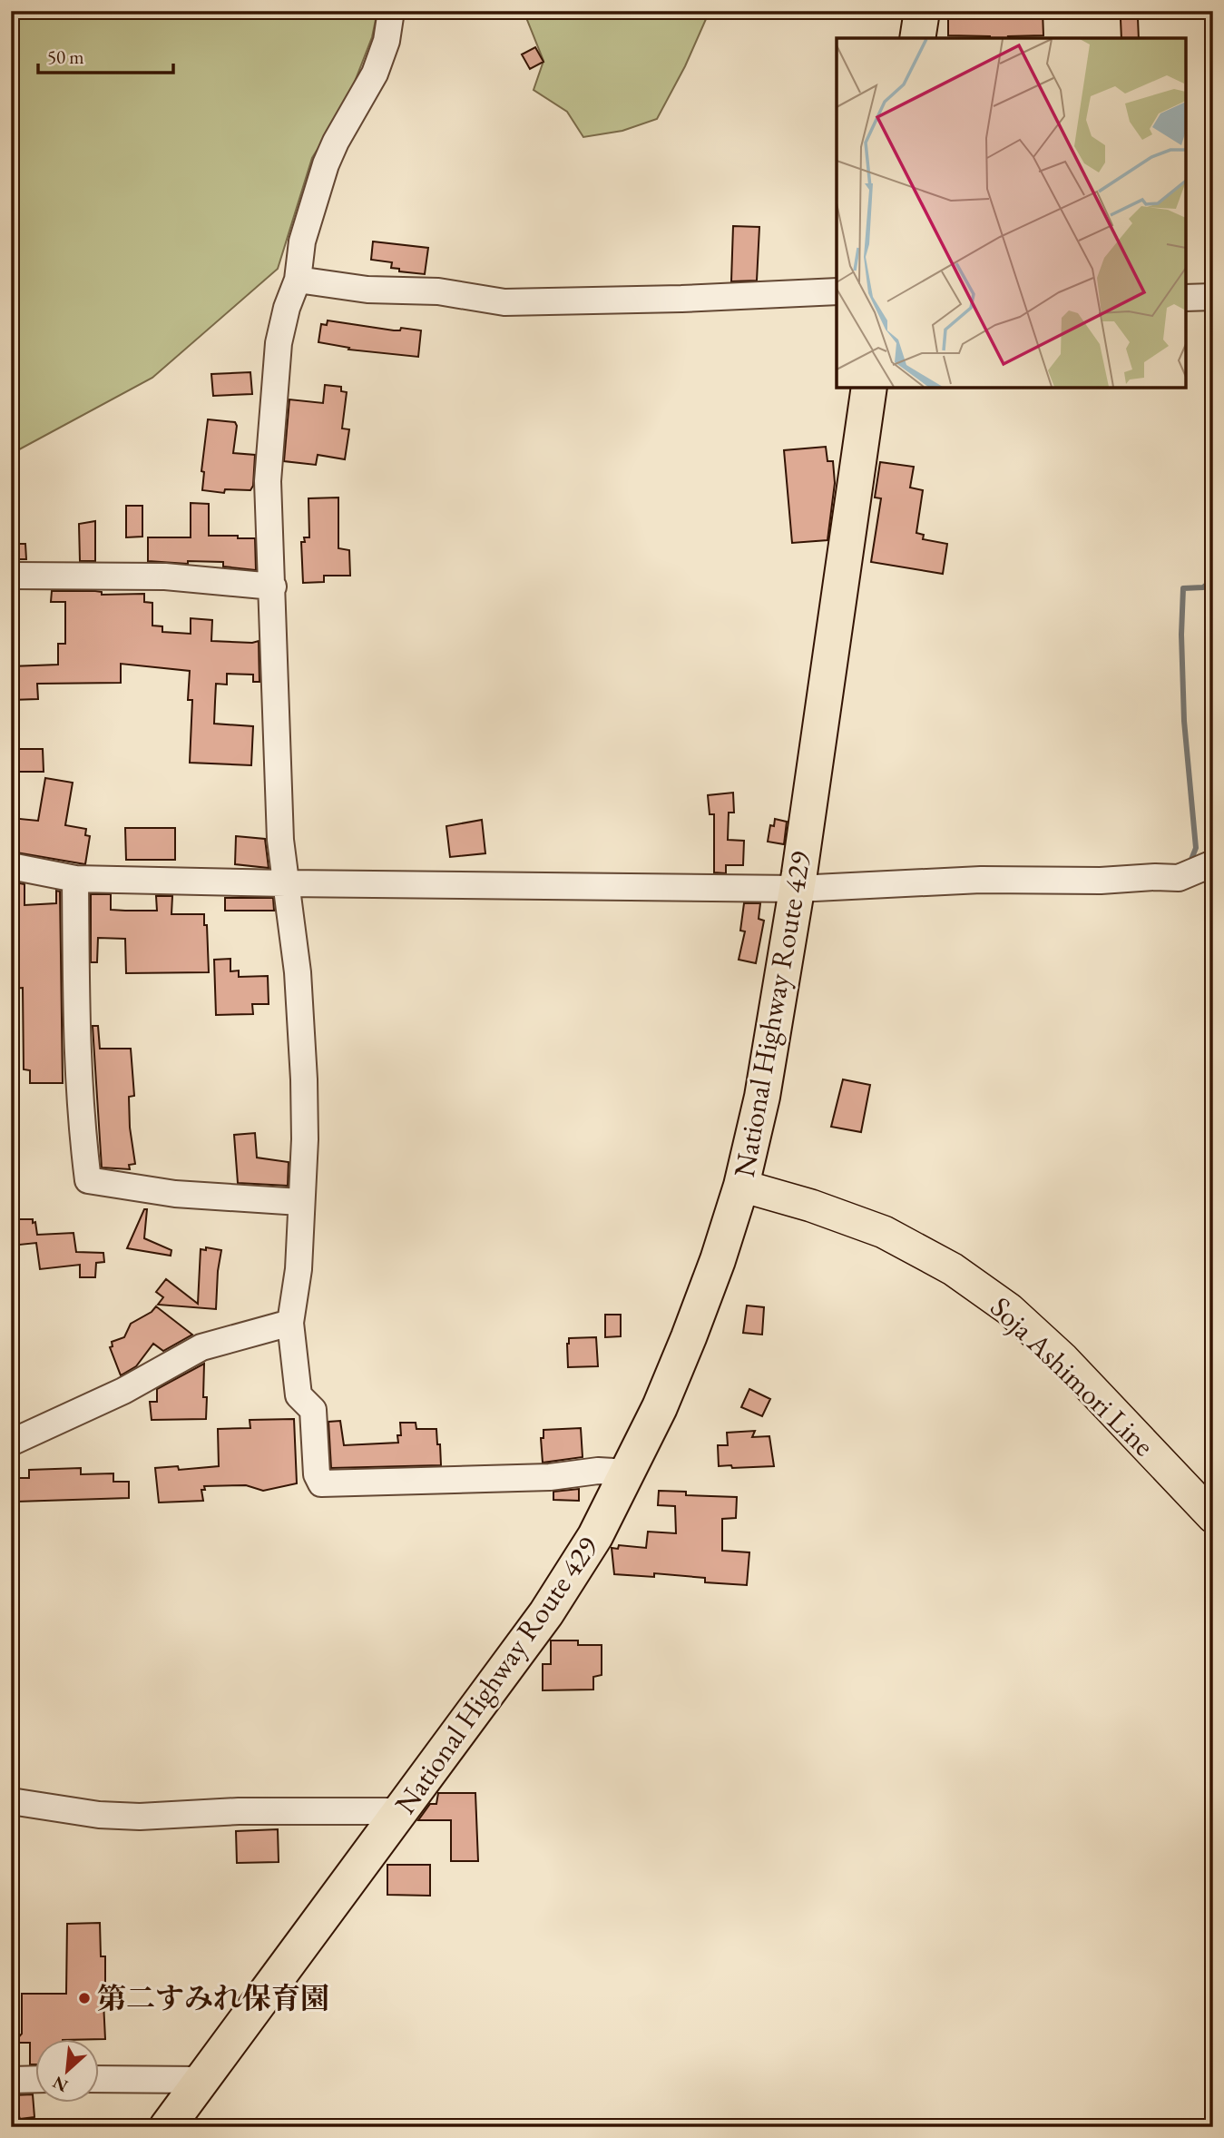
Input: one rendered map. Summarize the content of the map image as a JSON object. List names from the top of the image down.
{
  "streets": {
    "highway": ["National Highway Route 429"],
    "main road": ["Soja Ashimori Line"]
  },
  "crossings": [
    ["National Highway Route 429", "Soja Ashimori Line"]
  ],
  "places": ["第二すみれ保育園"],
  "scale_bar": "50 m",
  "north": "bottom left"
}
